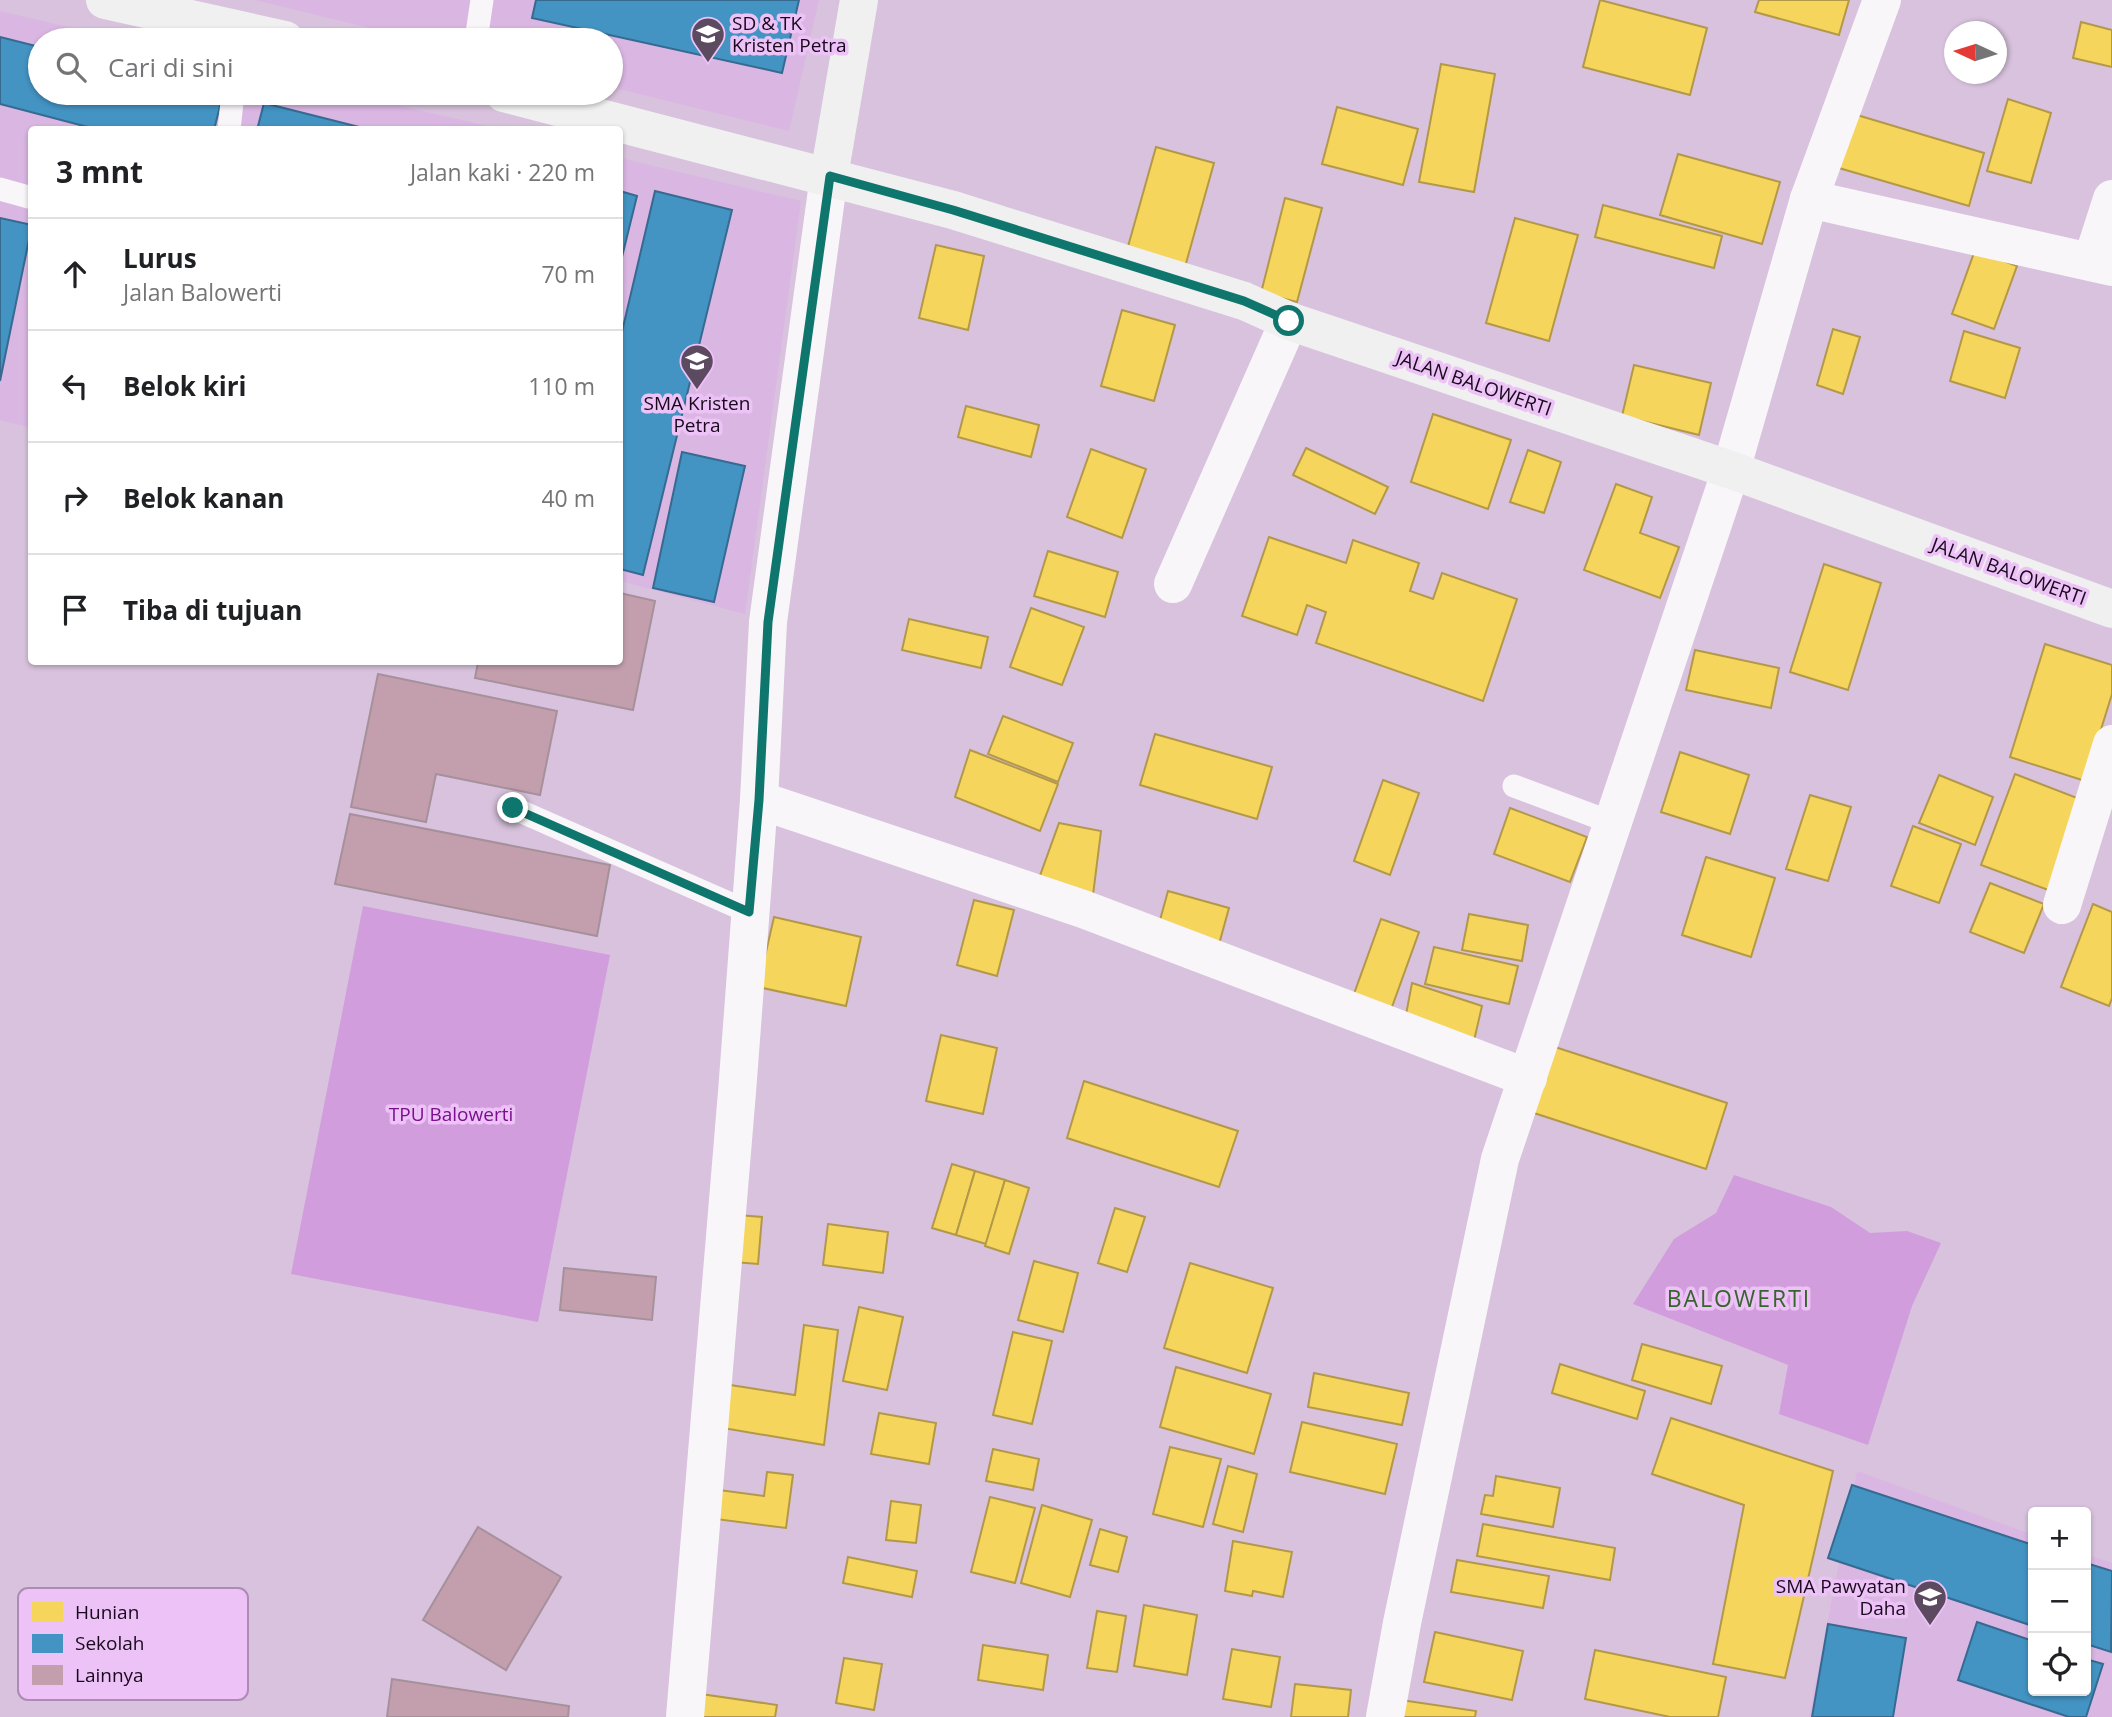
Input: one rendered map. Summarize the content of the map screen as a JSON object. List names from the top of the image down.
{
  "streets": {
    "street": ["JALAN BALOWERTI"]
  },
  "districts": ["BALOWERTI"],
  "parks": ["TPU Balowerti"],
  "places": {
    "school or university": ["SD & TK Kristen Petra", "SMA Kristen Petra", "SMA Pawyatan Daha"]
  },
  "legend": ["Hunian", "Sekolah", "Lainnya"],
  "north": "left",
  "page": {
    "search": "Cari di sini",
    "heading": ["3 mnt", "Jalan kaki · 220 m"],
    "list": [
      ["Lurus", "Jalan Balowerti", "70 m"],
      ["Belok kiri", "110 m"],
      ["Belok kanan", "40 m"],
      "Tiba di tujuan"
    ],
    "map_buttons": ["+", "−"]
  }
}
